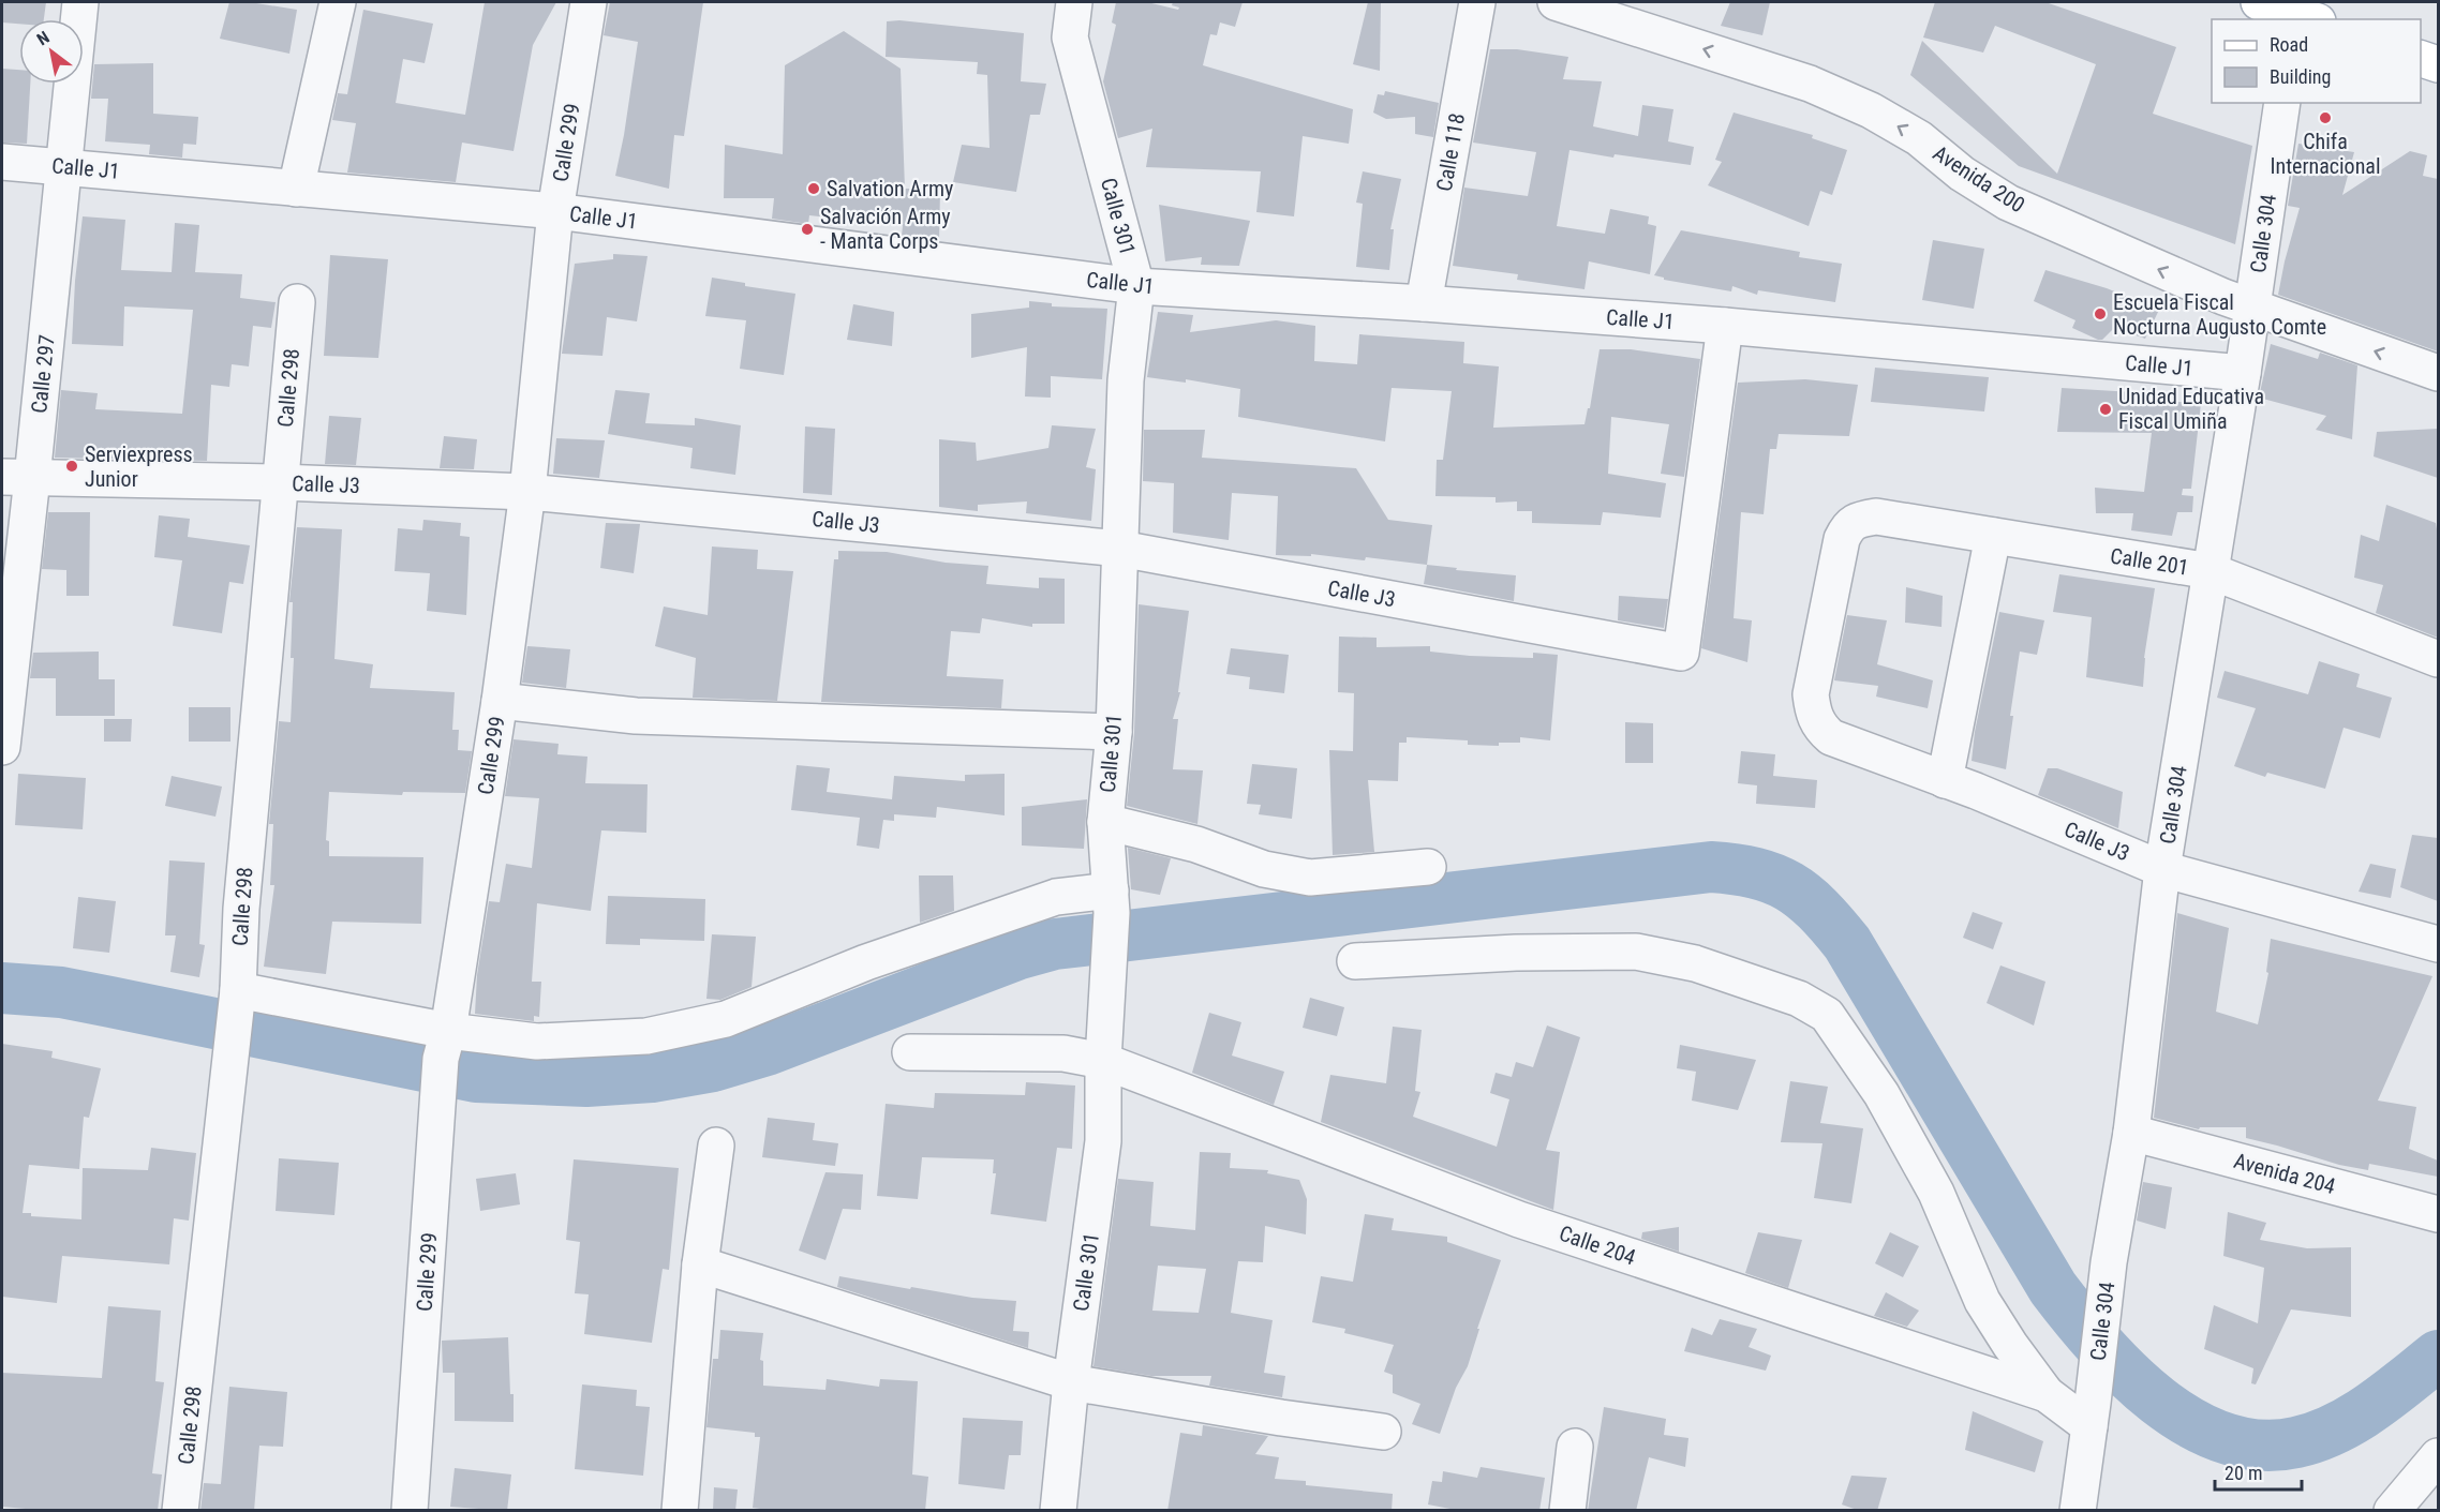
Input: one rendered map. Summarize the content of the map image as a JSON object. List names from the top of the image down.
{
  "streets": {
    "street": [
      "Calle 299",
      "Calle 118",
      "Calle J1",
      "Avenida 200",
      "Calle 301",
      "Calle 304",
      "Calle 297",
      "Calle 298",
      "Calle J3",
      "Calle 201",
      "Avenida 204",
      "Calle 204"
    ]
  },
  "crossings": [
    ["Calle 299", "Calle J1"],
    ["Calle 299", "Calle J3"],
    ["Calle 118", "Calle J1"],
    ["Calle J1", "Calle 301"],
    ["Calle J1", "Calle 304"],
    ["Calle J1", "Calle 297"],
    ["Calle J1", "Calle J3"],
    ["Avenida 200", "Calle 304"],
    ["Calle 301", "Calle J3"],
    ["Calle 301", "Calle 204"],
    ["Calle 304", "Calle J3"],
    ["Calle 304", "Calle 201"],
    ["Calle 304", "Avenida 204"],
    ["Calle 304", "Calle 204"],
    ["Calle 297", "Calle J3"],
    ["Calle 298", "Calle J3"],
    ["Calle J3", "Calle 201"]
  ],
  "one_way": ["Avenida 200"],
  "places": [
    "Chifa Internacional",
    "Salvation Army",
    "Salvación Army - Manta Corps",
    "Escuela Fiscal Nocturna Augusto Comte",
    "Unidad Educativa Fiscal Umiña",
    "Serviexpress Junior"
  ],
  "legend": ["Road", "Building"],
  "scale_bar": "20 m",
  "north": "top left"
}
